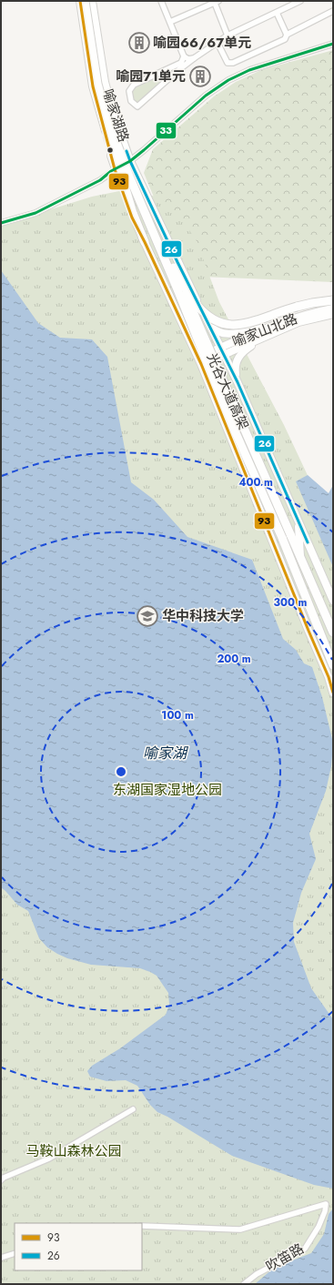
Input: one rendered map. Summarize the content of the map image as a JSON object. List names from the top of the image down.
{
  "streets": {
    "highway": ["光谷大道高架"],
    "main road": ["喻家湖路", "喻家山北路"],
    "street": ["吹笛路"]
  },
  "crossings": [
    ["喻家湖路", "喻家山北路"]
  ],
  "water": ["喻家湖"],
  "parks": ["东湖国家湿地公园", "马鞍山森林公园"],
  "places": {
    "building": ["喻园66/67单元", "喻园71单元"],
    "school or university": ["华中科技大学"]
  },
  "lines": ["transit line 93", "transit line 33", "transit line 26"],
  "legend": ["93", "26"],
  "rings": [
    "400 m",
    "300 m",
    "200 m",
    "100 m"
  ]
}
